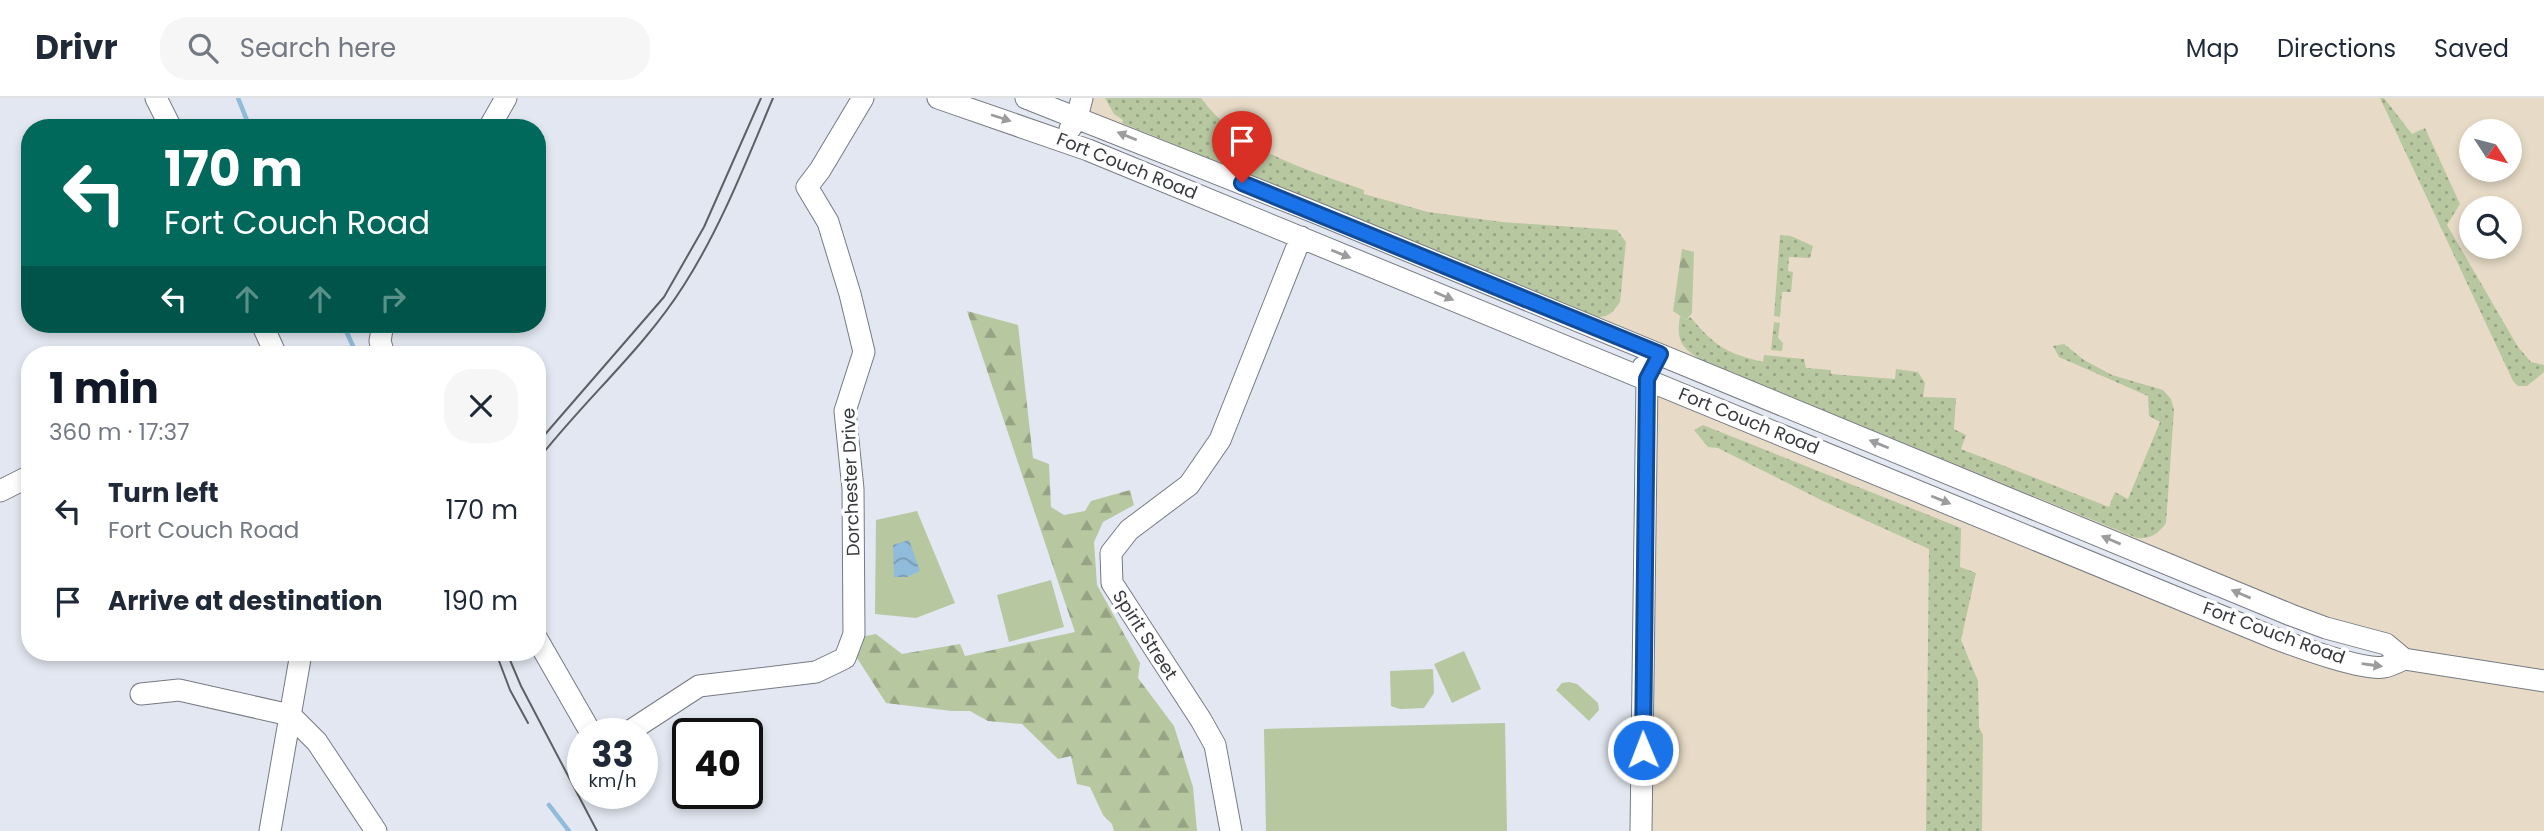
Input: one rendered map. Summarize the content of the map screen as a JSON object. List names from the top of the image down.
{
  "streets": {
    "street": ["Fort Couch Road", "Dorchester Drive", "Spirit Street"]
  },
  "crossings": [
    ["Fort Couch Road", "Spirit Street"]
  ],
  "north": "bottom right",
  "page": {
    "header": "Drivr",
    "search": "Search here",
    "nav": ["Map", "Directions", "Saved"],
    "turn": ["170 m", "Fort Couch Road"],
    "heading": ["1 min", "360 m · 17:37"],
    "list": [
      {
        "name": "Turn left",
        "note": "Fort Couch Road",
        "value": "170 m"
      },
      {
        "name": "Arrive at destination",
        "value": "190 m"
      }
    ],
    "speed": "33 km/h",
    "limit": "40"
  }
}
